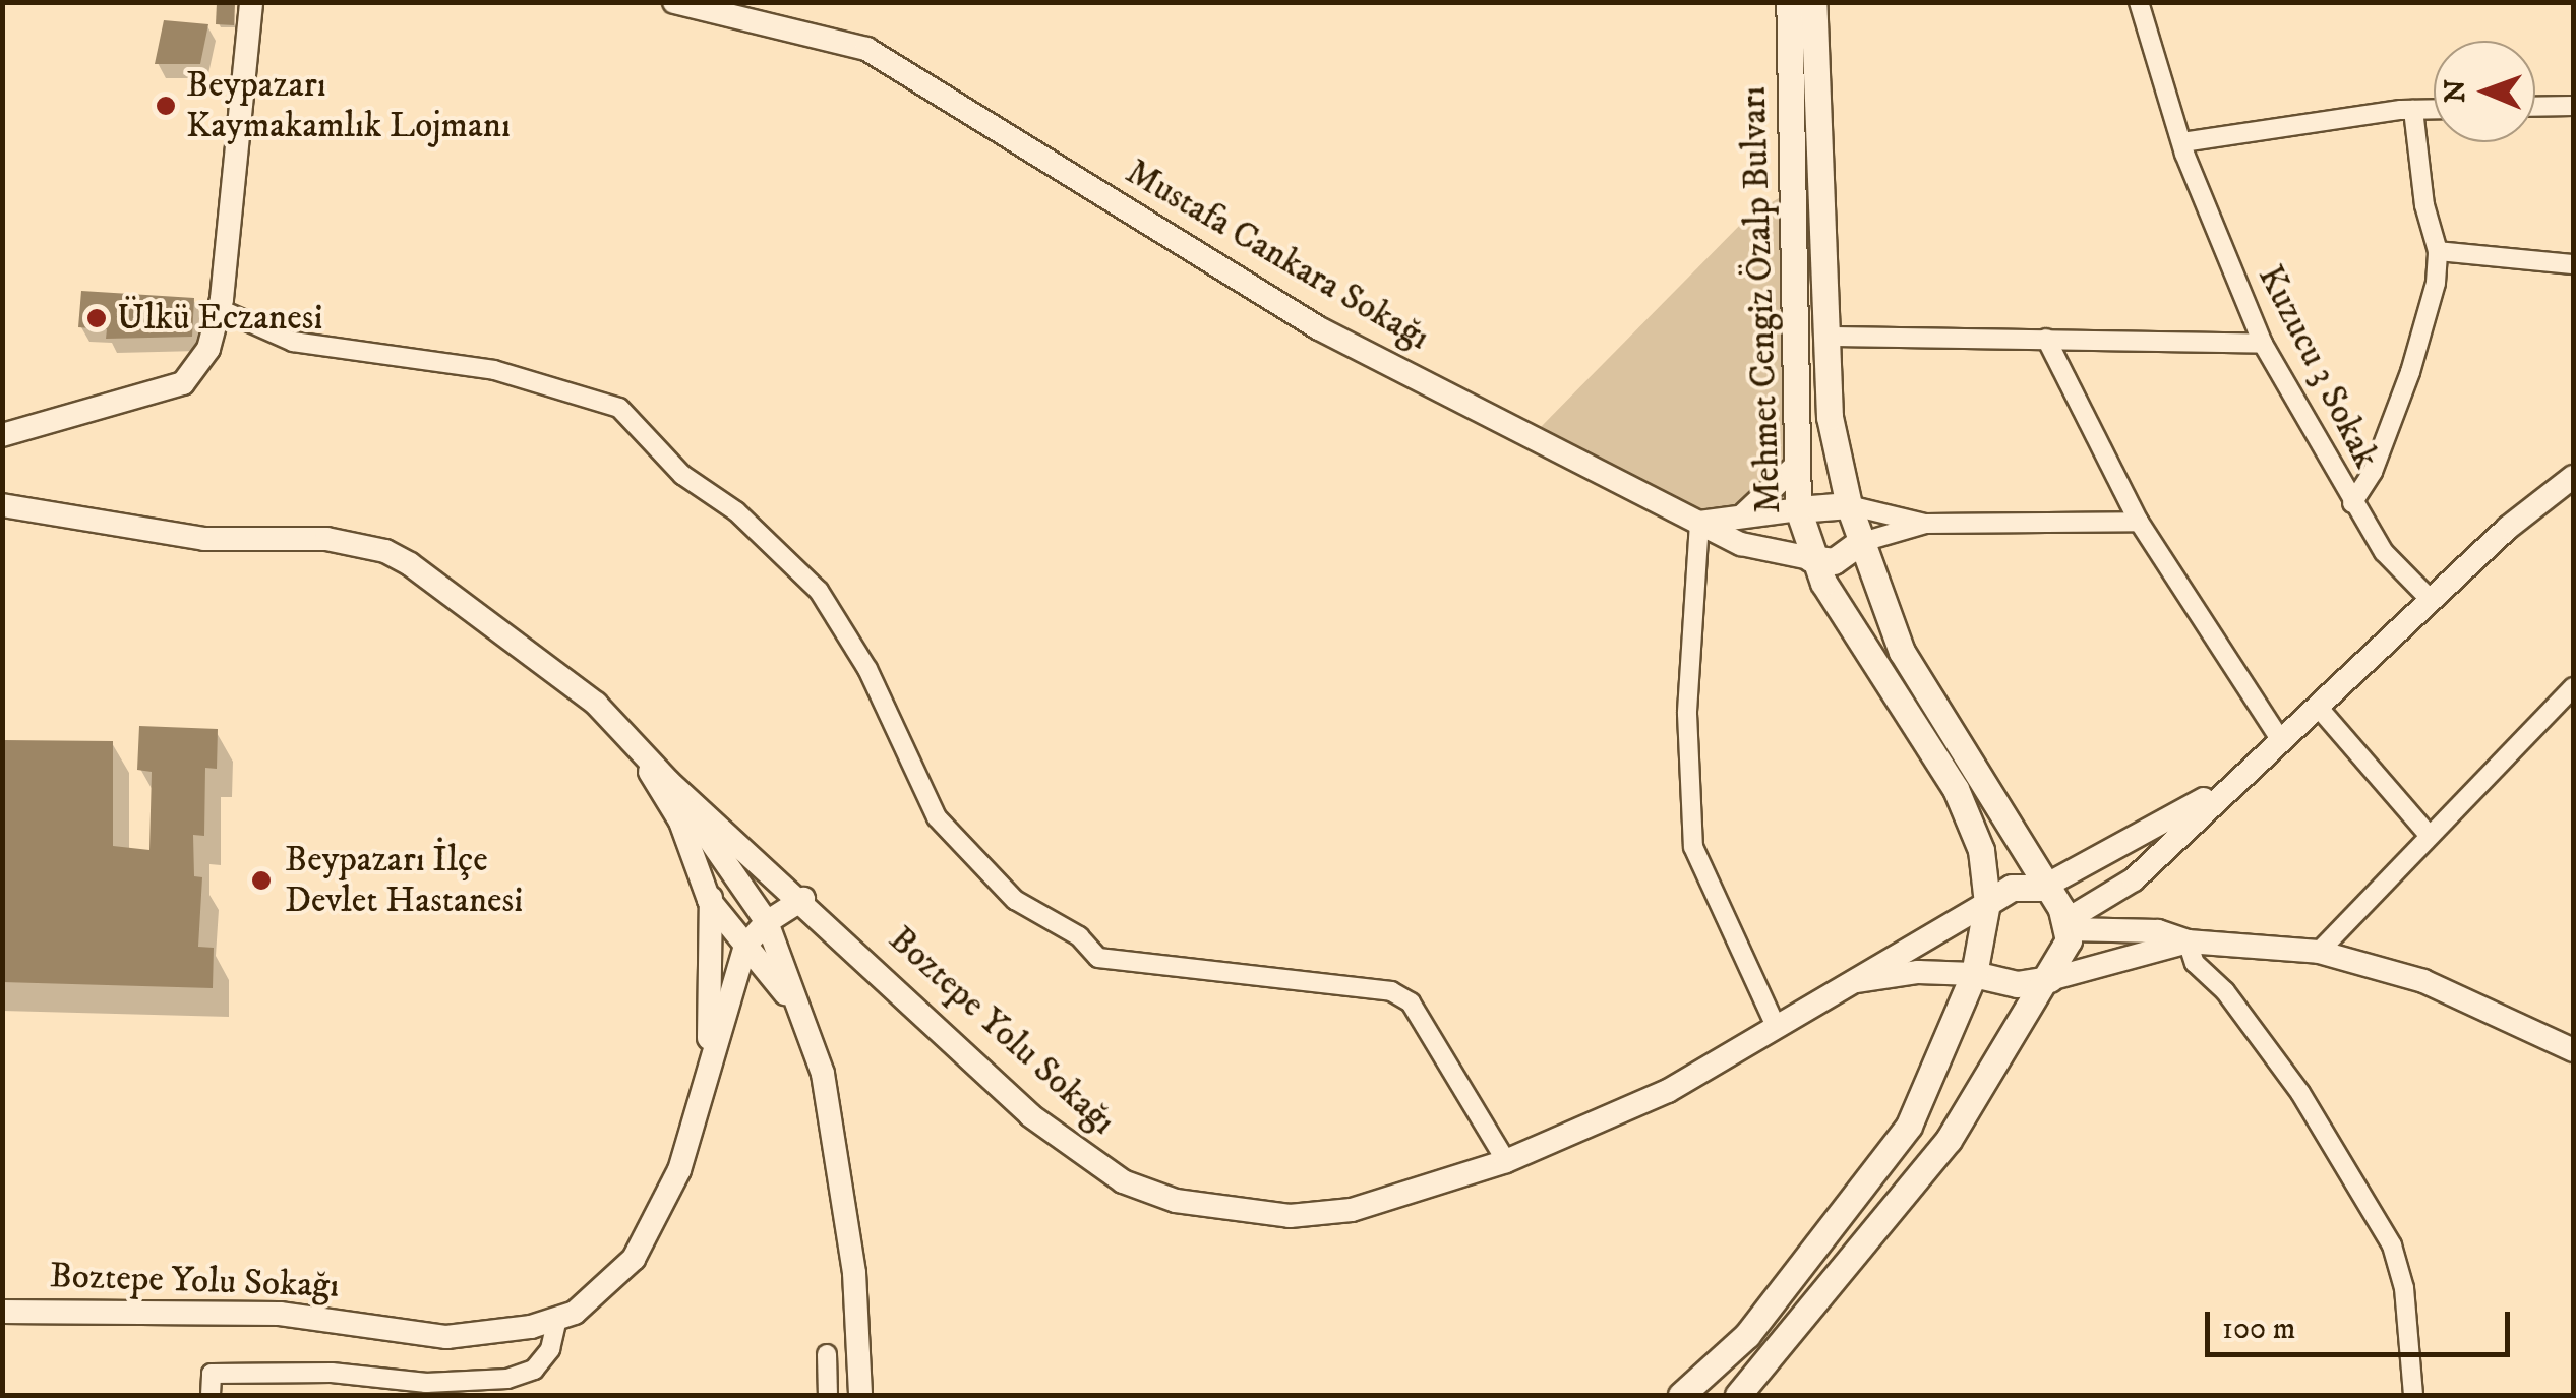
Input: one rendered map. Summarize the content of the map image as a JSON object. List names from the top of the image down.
{
  "streets": {
    "main road": ["Mehmet Cengiz Özalp Bulvarı"],
    "street": ["Mustafa Cankara Sokağı", "Kuzucu 3 Sokak", "Boztepe Yolu Sokağı"]
  },
  "crossings": [
    ["Mustafa Cankara Sokağı", "Mehmet Cengiz Özalp Bulvarı"],
    ["Mehmet Cengiz Özalp Bulvarı", "Boztepe Yolu Sokağı"]
  ],
  "places": ["Beypazarı Kaymakamlık Lojmanı", "Ülkü Eczanesi", "Beypazarı İlçe Devlet Hastanesi"],
  "scale_bar": "100 m",
  "north": "left"
}
